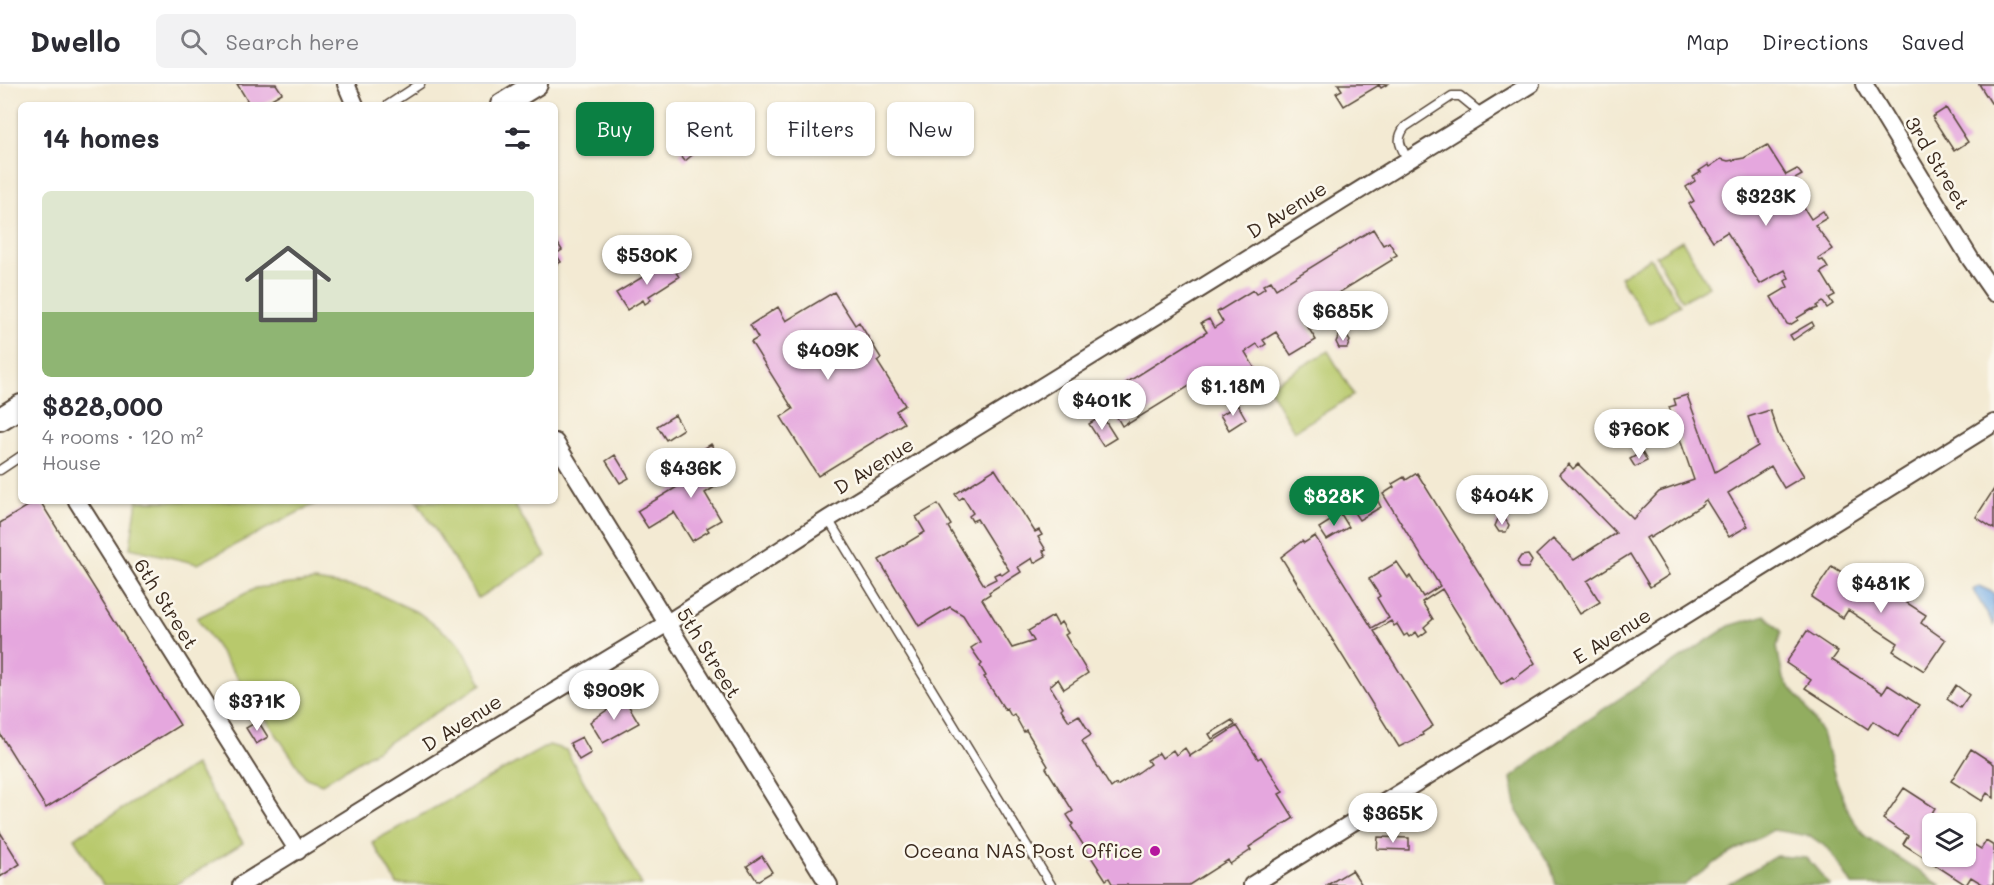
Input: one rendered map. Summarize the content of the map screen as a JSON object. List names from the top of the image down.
{
  "streets": {
    "street": [
      "3rd Street",
      "D Avenue",
      "6th Street",
      "E Avenue",
      "5th Street"
    ]
  },
  "crossings": [
    ["D Avenue", "6th Street"],
    ["D Avenue", "5th Street"]
  ],
  "places": ["Oceana NAS Post Office"],
  "page": {
    "header": "Dwello",
    "search": "Search here",
    "nav": ["Map", "Directions", "Saved"],
    "chip": [
      "Buy",
      "Rent",
      "Filters",
      "New"
    ],
    "heading": "14 homes",
    "list": [
      {
        "name": "$828,000",
        "note": "4 rooms · 120 m² · House"
      }
    ],
    "price": [
      "$323K",
      "$530K",
      "$685K",
      "$409K",
      "$1.18M",
      "$401K",
      "$760K",
      "$436K",
      "$404K",
      "$828K",
      "$481K",
      "$909K",
      "$371K",
      "$365K"
    ]
  }
}
